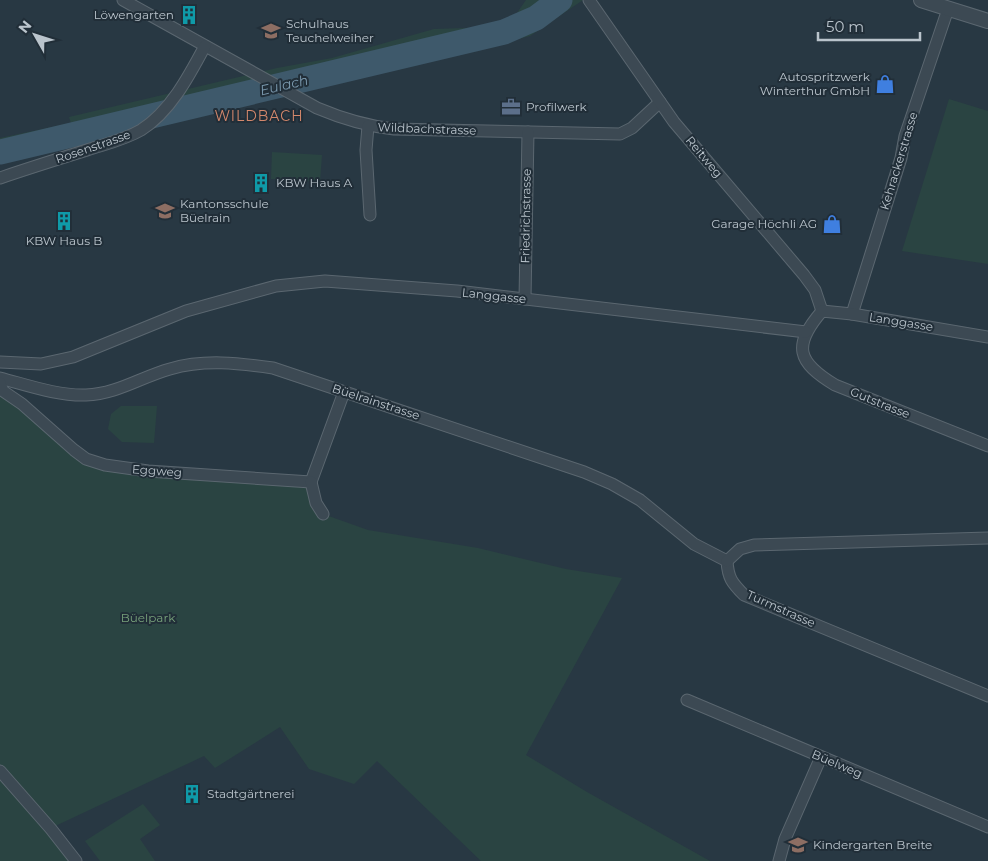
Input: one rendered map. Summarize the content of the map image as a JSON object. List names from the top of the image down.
{
  "streets": {
    "street": [
      "Wildbachstrasse",
      "Rosenstrasse",
      "Reitweg",
      "Kehrackerstrasse",
      "Friedrichstrasse",
      "Langgasse",
      "Büelrainstrasse",
      "Gutstrasse",
      "Eggweg",
      "Turmstrasse",
      "Büelweg"
    ]
  },
  "crossings": [
    ["Wildbachstrasse", "Rosenstrasse"],
    ["Wildbachstrasse", "Reitweg"],
    ["Wildbachstrasse", "Friedrichstrasse"],
    ["Reitweg", "Langgasse"],
    ["Kehrackerstrasse", "Langgasse"],
    ["Friedrichstrasse", "Langgasse"],
    ["Langgasse", "Gutstrasse"],
    ["Büelrainstrasse", "Turmstrasse"]
  ],
  "districts": ["WILDBACH"],
  "water": ["Eulach"],
  "parks": ["Büelpark"],
  "places": {
    "building": [
      "Löwengarten",
      "KBW Haus A",
      "KBW Haus B",
      "Stadtgärtnerei"
    ],
    "school or university": ["Schulhaus Teuchelweiher", "Kantonsschule Büelrain", "Kindergarten Breite"],
    "shop": ["Autospritzwerk Winterthur GmbH", "Garage Höchli AG"],
    "office": ["Profilwerk"]
  },
  "scale_bar": "50 m",
  "north": "top left"
}
